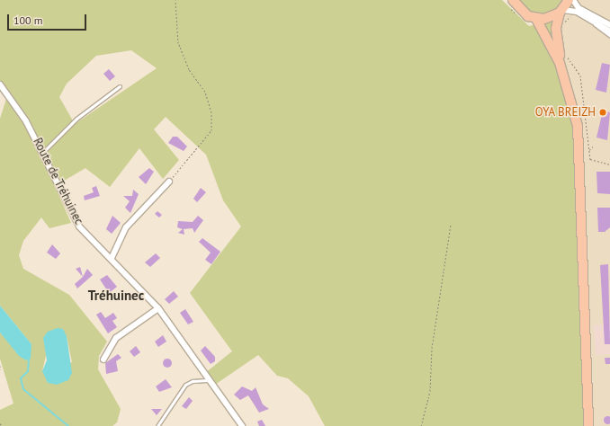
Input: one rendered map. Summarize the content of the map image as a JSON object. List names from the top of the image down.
{
  "streets": {
    "street": ["Route de Tréhuinec"]
  },
  "districts": ["Tréhuinec"],
  "places": ["OYA BREIZH"],
  "scale_bar": "100 m"
}
